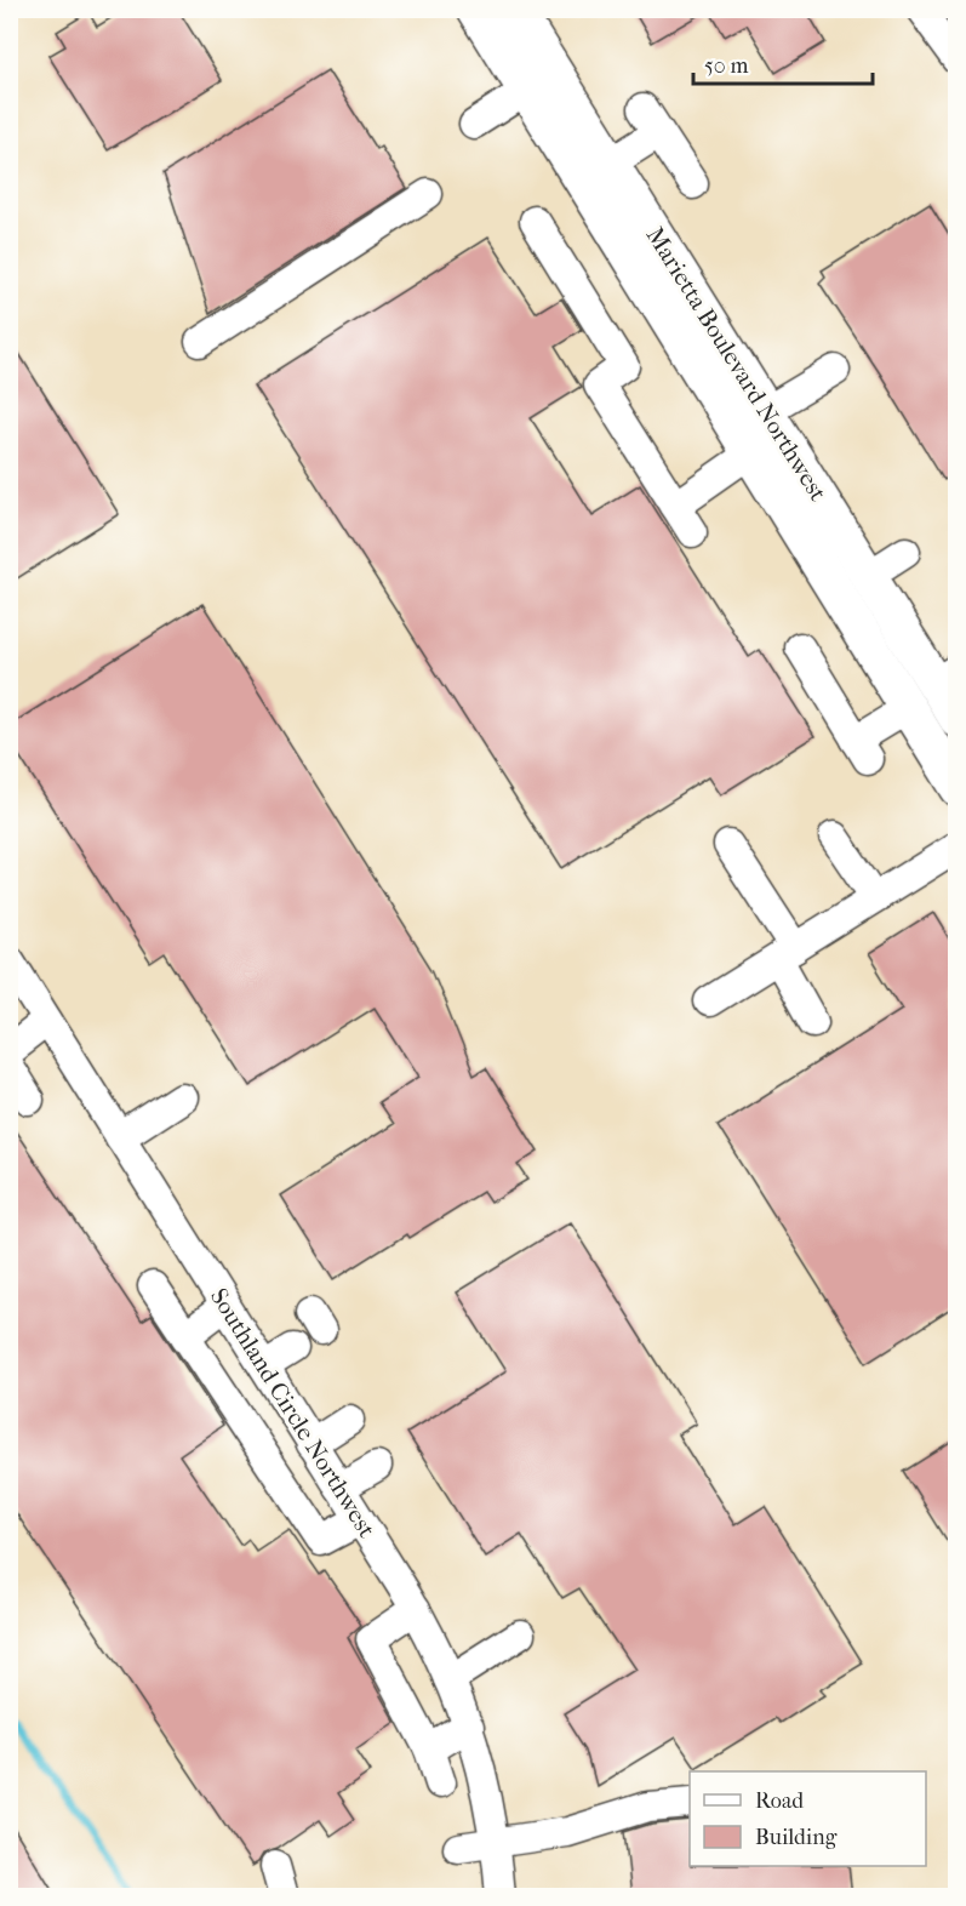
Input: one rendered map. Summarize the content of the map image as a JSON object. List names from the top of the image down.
{
  "streets": {
    "main road": ["Marietta Boulevard Northwest"],
    "street": ["Southland Circle Northwest"]
  },
  "legend": ["Road", "Building"],
  "scale_bar": "50 m"
}
